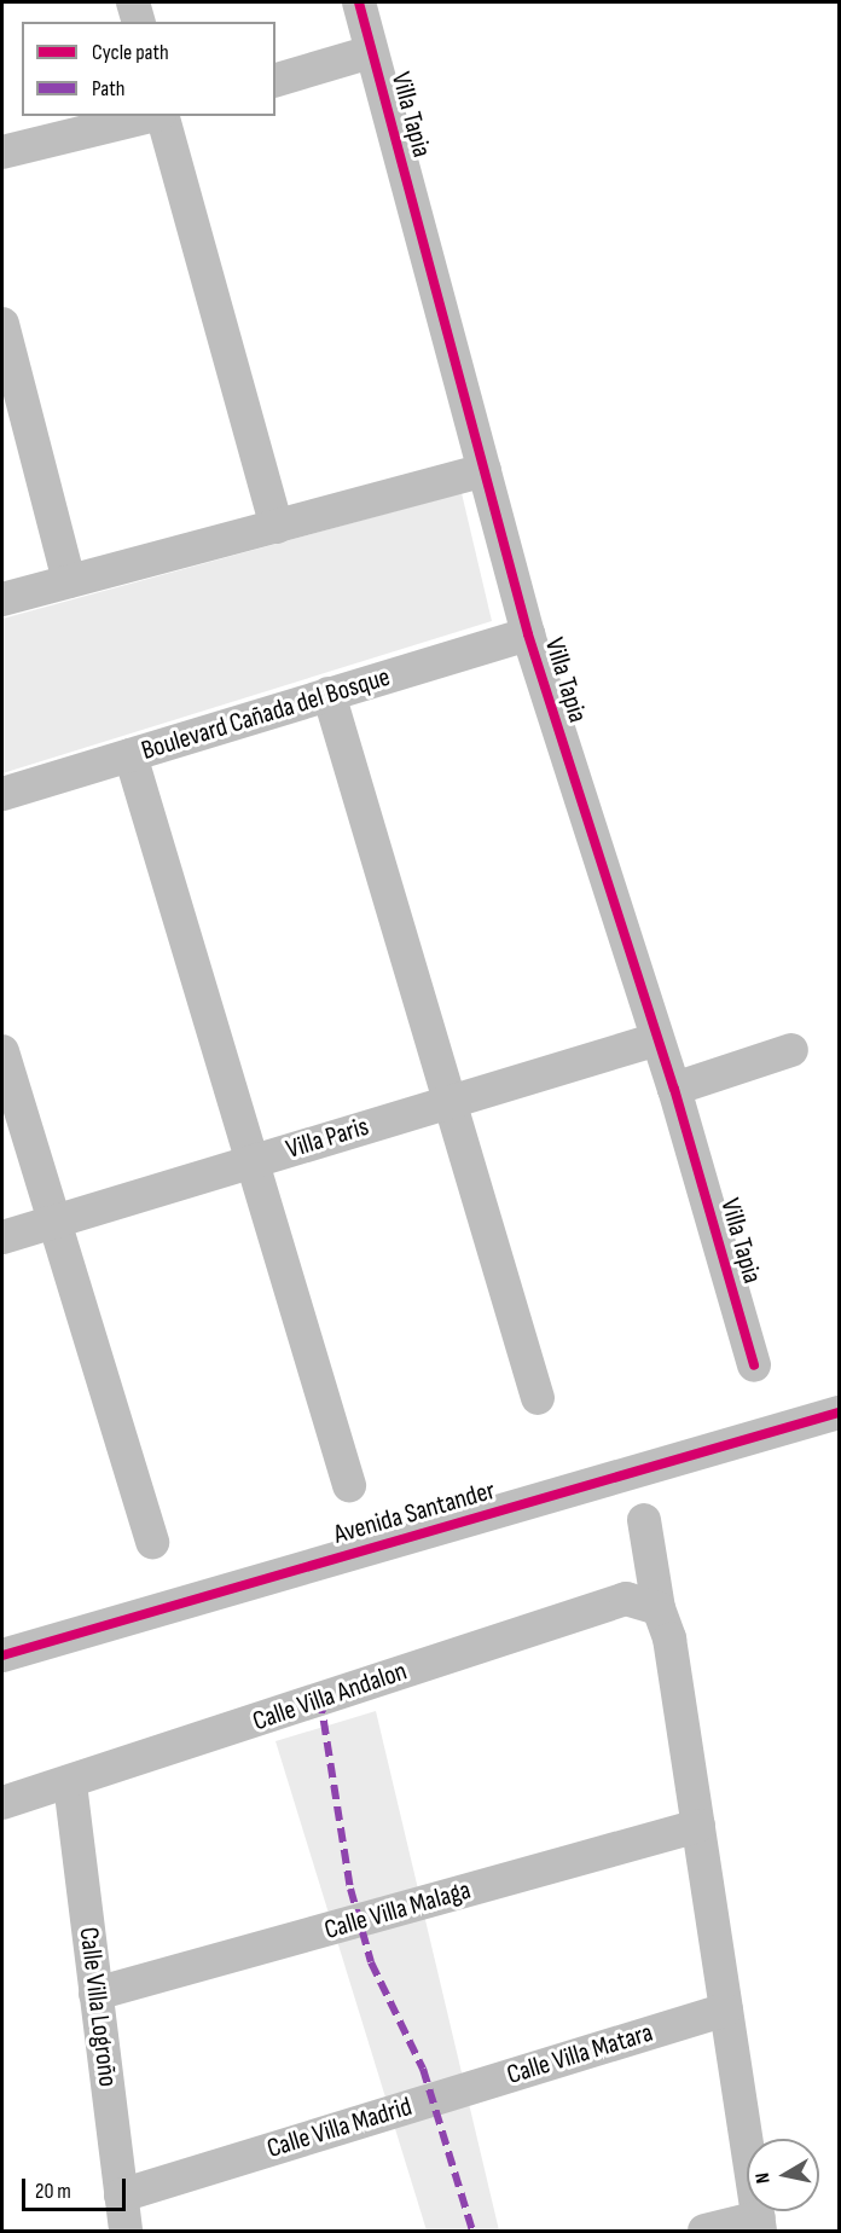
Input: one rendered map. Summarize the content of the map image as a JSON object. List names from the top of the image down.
{
  "streets": {
    "street": [
      "Villa Tapia",
      "Boulevard Cañada del Bosque",
      "Villa Paris",
      "Avenida Santander",
      "Calle Villa Andalon",
      "Calle Villa Malaga",
      "Calle Villa Logroño",
      "Calle Villa Matara",
      "Calle Villa Madrid"
    ]
  },
  "crossings": [
    ["Villa Tapia", "Boulevard Cañada del Bosque"],
    ["Villa Tapia", "Villa Paris"],
    ["Calle Villa Andalon", "Calle Villa Logroño"],
    ["Calle Villa Malaga", "Calle Villa Logroño"],
    ["Calle Villa Logroño", "Calle Villa Madrid"],
    ["Calle Villa Matara", "Calle Villa Madrid"]
  ],
  "legend": ["Cycle path", "Path"],
  "scale_bar": "20 m",
  "north": "left"
}
